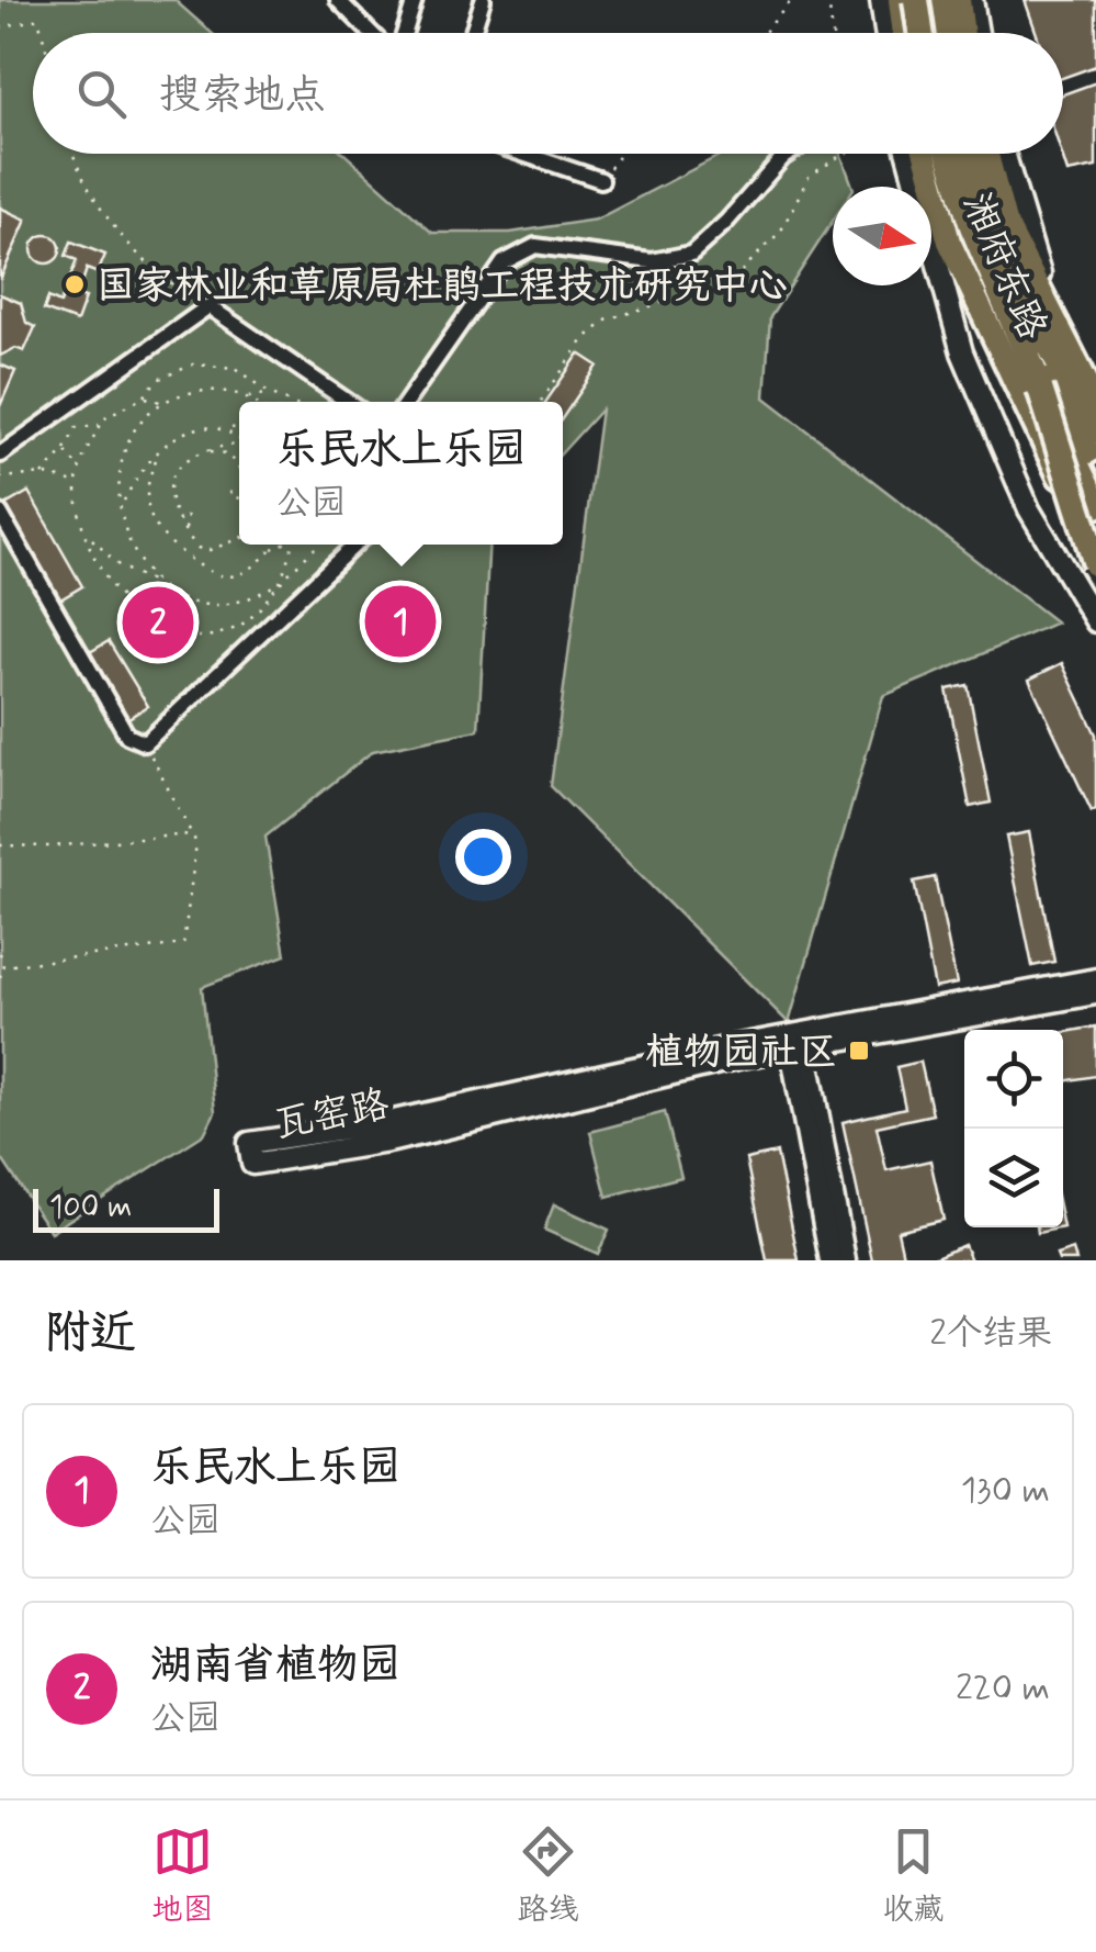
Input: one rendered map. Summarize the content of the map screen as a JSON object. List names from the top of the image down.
{
  "streets": {
    "main road": ["湘府东路", "瓦窑路"]
  },
  "places": {
    "other": ["国家林业和草原局杜鹃工程技术研究中心"],
    "transit": ["植物园社区"]
  },
  "scale_bar": "100 m",
  "north": "right",
  "page": {
    "search": "搜索地点",
    "popup": ["乐民水上乐园", "公园"],
    "pins": ["1", "2"],
    "scale": "100 m",
    "heading": ["附近", "2个结果"],
    "list": [
      {
        "mark": "1",
        "name": "乐民水上乐园",
        "note": "公园",
        "value": "130 m"
      },
      {
        "mark": "2",
        "name": "湖南省植物园",
        "note": "公园",
        "value": "220 m"
      }
    ],
    "nav": ["地图", "路线", "收藏"]
  }
}
